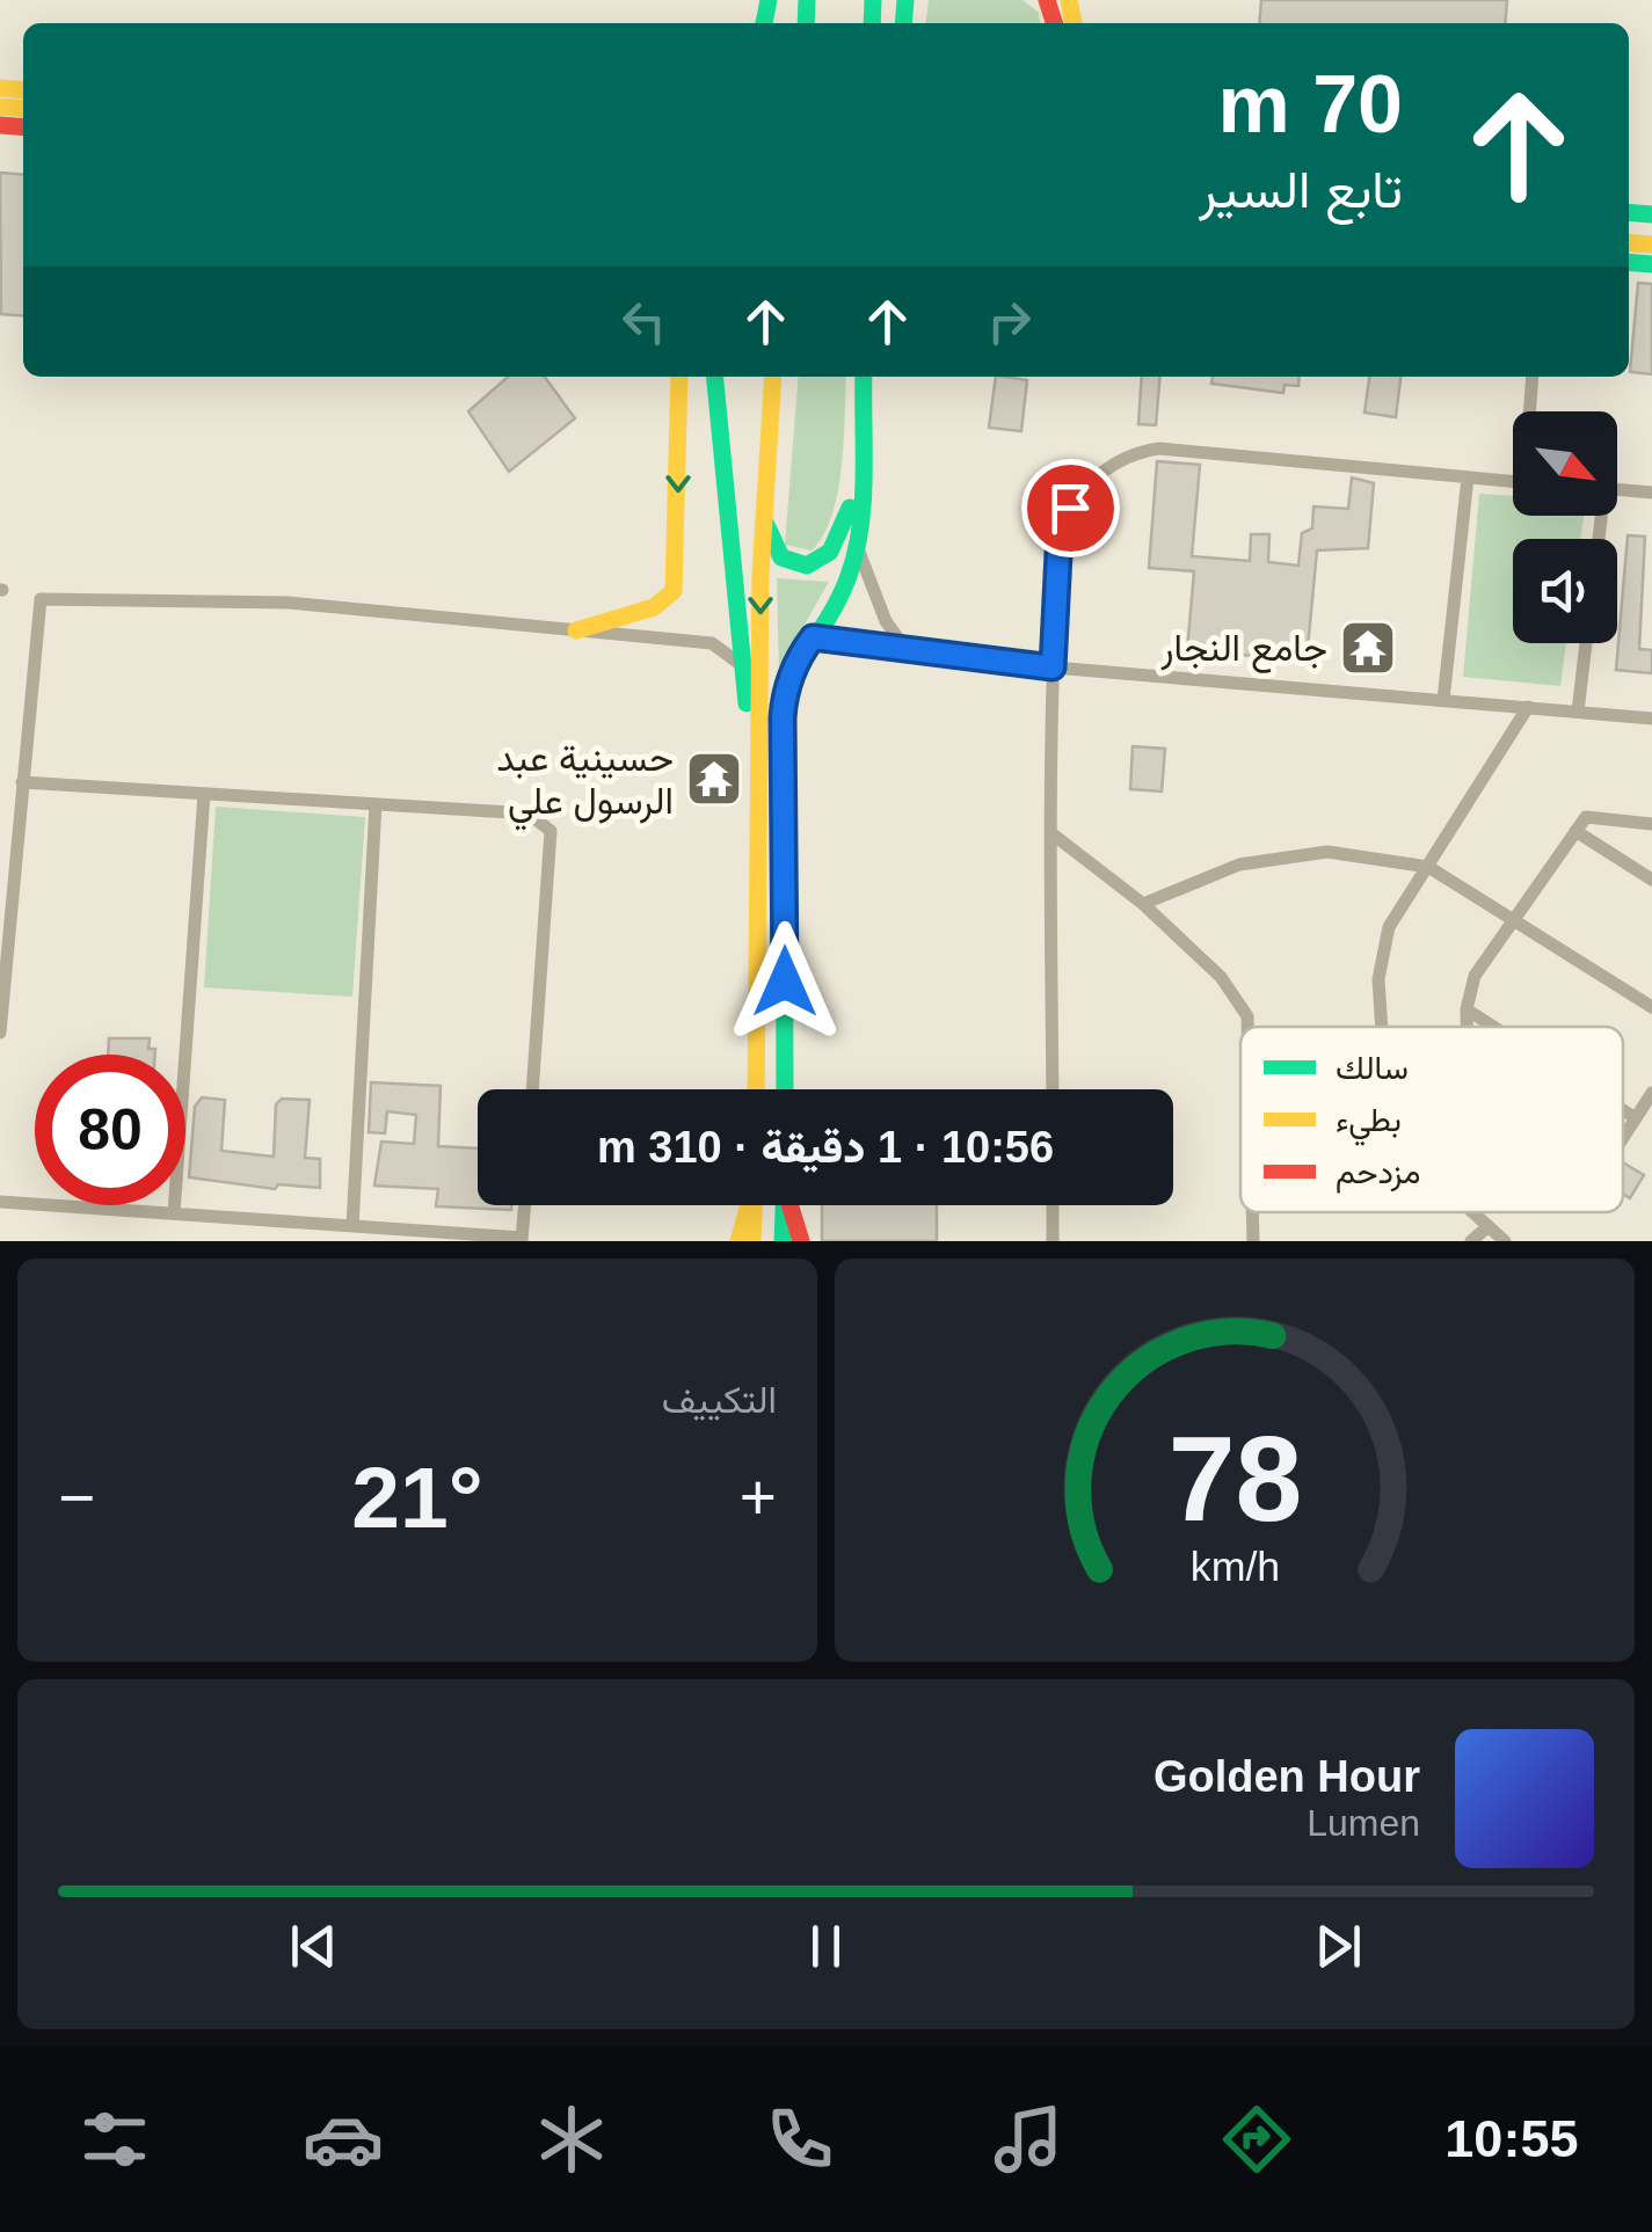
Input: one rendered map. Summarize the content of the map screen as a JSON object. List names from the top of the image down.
{
  "places": {
    "temple": ["جامع النجار", "حسينية عبد الرسول علي"]
  },
  "legend": ["سالك", "بطيء", "مزدحم"],
  "north": "bottom right",
  "page": {
    "turn": ["70 m", "تابع السير"],
    "limit": "80",
    "trip": "10:56 · 1 دقيقة · 310 m",
    "tile": "التكييف",
    "heat": ["−", "21°", "+"],
    "song": ["Golden Hour", "Lumen"],
    "tabs": "10:55",
    "gauge": ["78", "km/h"]
  }
}
